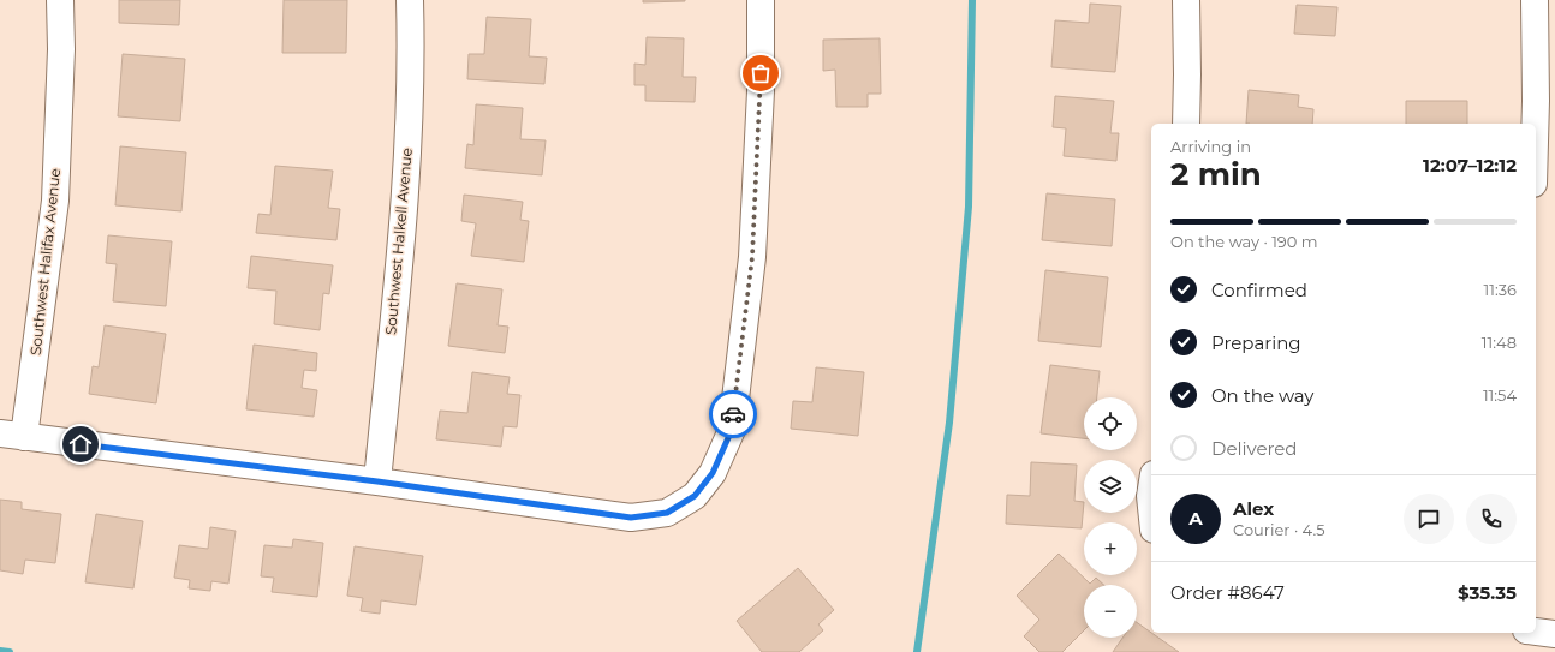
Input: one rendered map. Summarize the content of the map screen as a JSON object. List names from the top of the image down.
{
  "streets": {
    "street": ["Southwest Halkell Avenue", "Southwest Halifax Avenue"]
  },
  "page": {
    "heading": ["2 min", "Arriving in", "12:07–12:12"],
    "panel": [
      "Alex",
      "Courier · 4.5",
      "Order #8647",
      "$35.35"
    ],
    "bar": "On the way · 190 m",
    "list": [
      ["Confirmed", "11:36"],
      ["Preparing", "11:48"],
      ["On the way", "11:54"],
      "Delivered"
    ],
    "map_buttons": ["+", "−"],
    "round": "A"
  }
}
